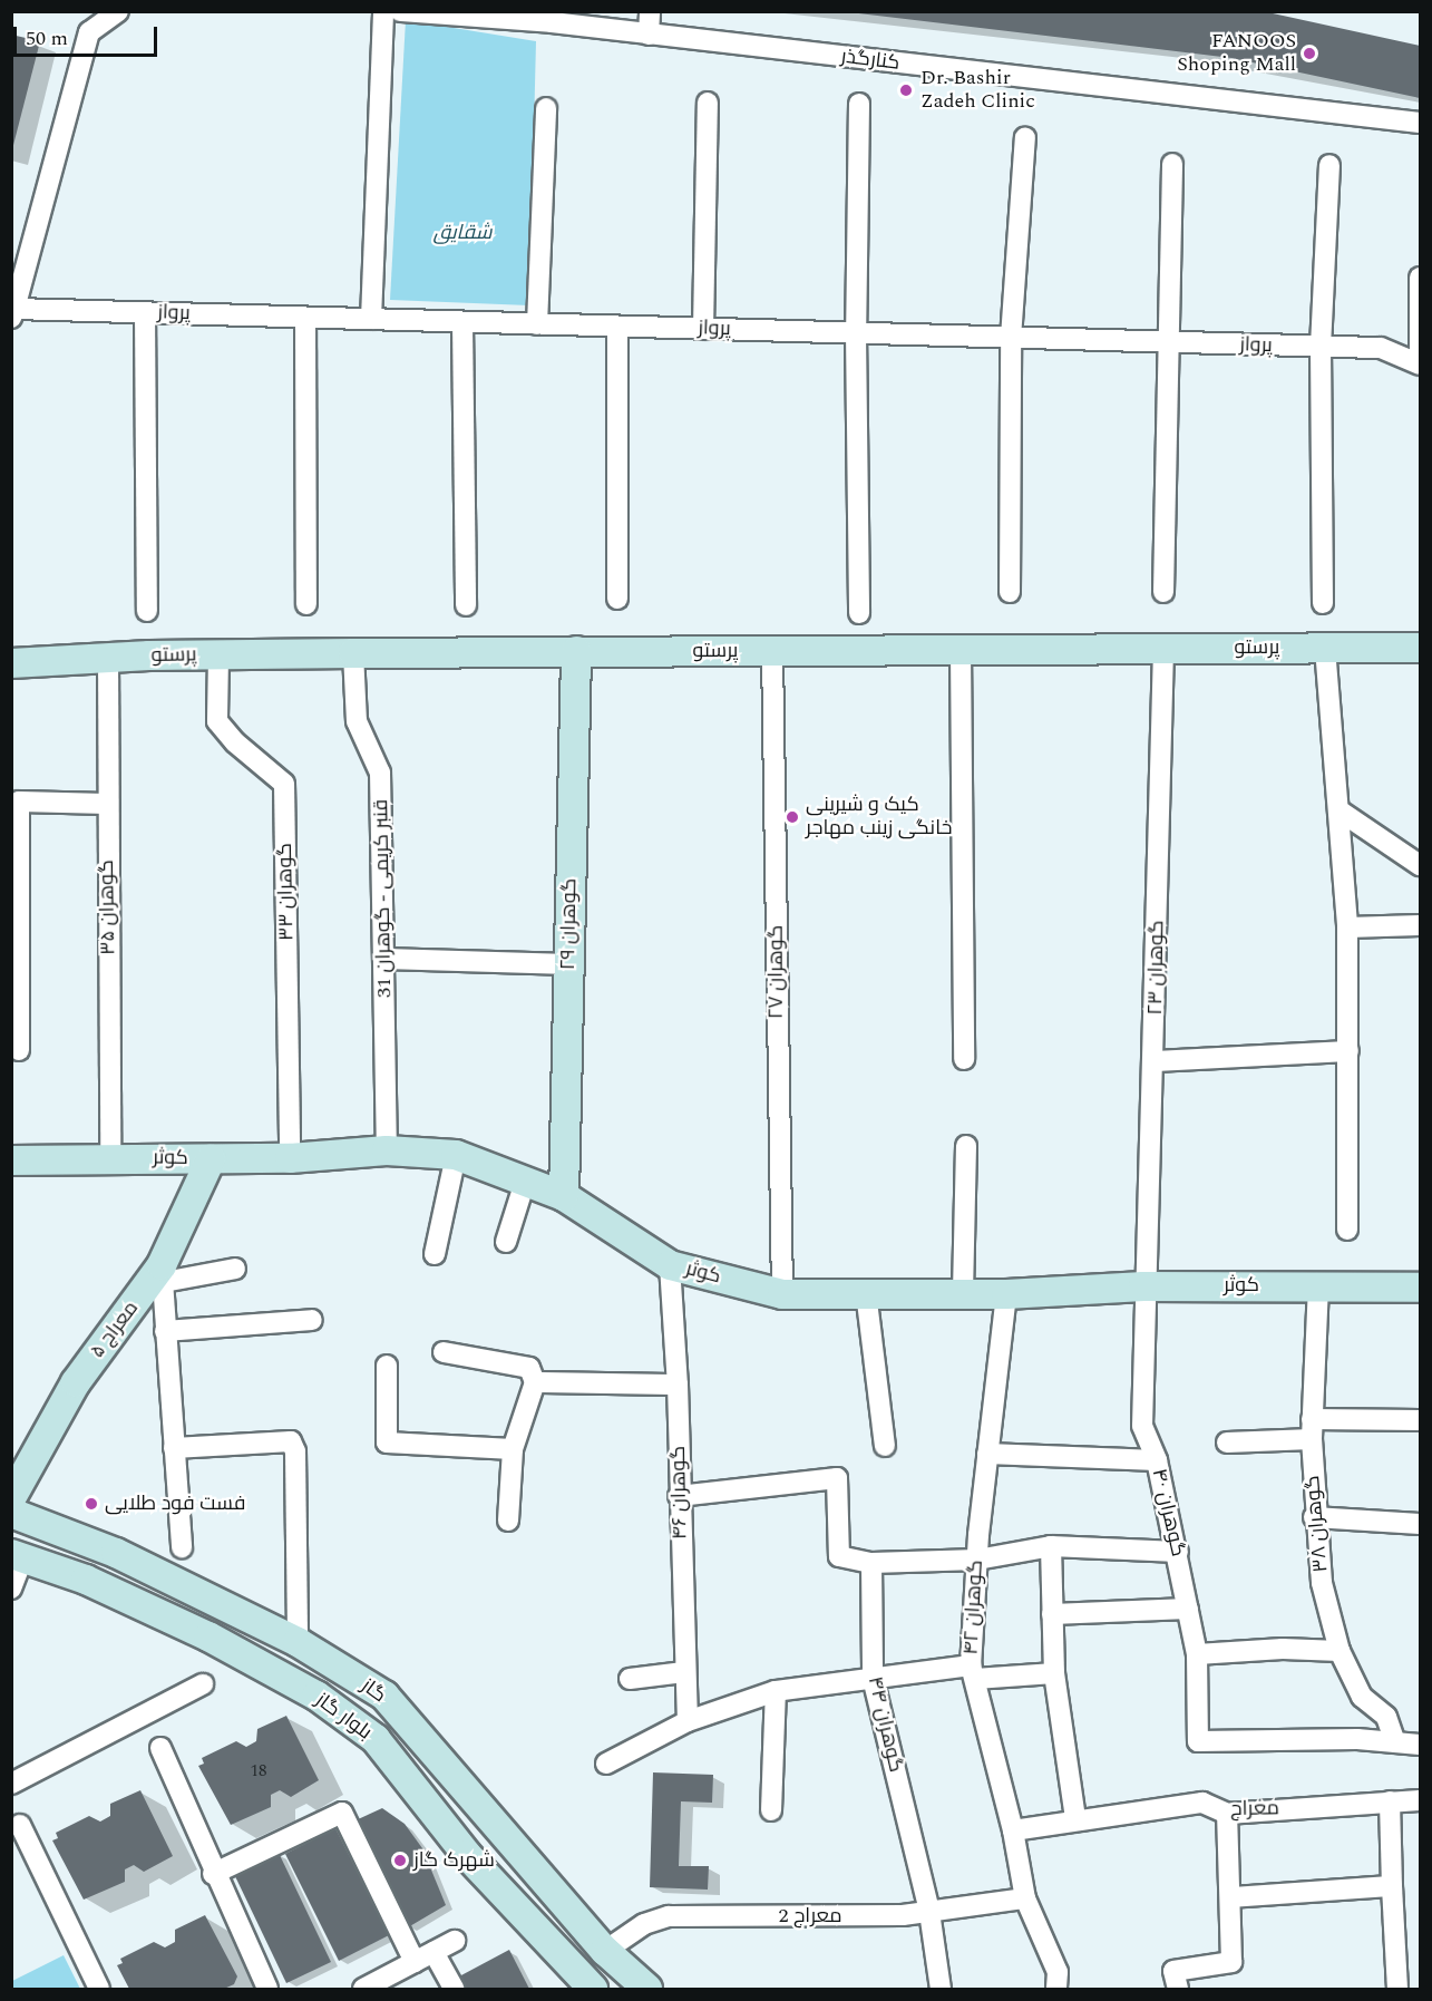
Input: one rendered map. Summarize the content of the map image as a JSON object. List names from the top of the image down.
{
  "streets": {
    "street": [
      "کنارگذر",
      "پرواز",
      "پرستو",
      "گوهران ۳۳",
      "قنبر کریمی - گوهران 31",
      "گوهران ۳۵",
      "گوهران ۲۹",
      "گوهران ۲۳",
      "گوهران ۲۷",
      "کوثر",
      "معراج ۵",
      "گوهران ۴۶",
      "گوهران ۴۰",
      "گوهران ۳۸",
      "گوهران ۴۲",
      "گاز",
      "بلوار گاز",
      "گوهران ۴۴",
      "معراج",
      "معراج 2"
    ]
  },
  "crossings": [
    ["پرستو", "گوهران ۳۳"],
    ["پرستو", "قنبر کریمی - گوهران 31"],
    ["پرستو", "گوهران ۳۵"],
    ["پرستو", "گوهران ۲۹"],
    ["پرستو", "گوهران ۲۳"],
    ["پرستو", "گوهران ۲۷"],
    ["گوهران ۳۳", "کوثر"],
    ["قنبر کریمی - گوهران 31", "کوثر"],
    ["گوهران ۳۵", "کوثر"],
    ["گوهران ۲۹", "کوثر"],
    ["گوهران ۲۳", "کوثر"],
    ["گوهران ۲۳", "گوهران ۴۰"],
    ["گوهران ۲۷", "کوثر"],
    ["کوثر", "معراج ۵"],
    ["کوثر", "گوهران ۴۶"],
    ["کوثر", "گوهران ۴۰"],
    ["کوثر", "گوهران ۳۸"],
    ["کوثر", "گوهران ۴۲"],
    ["گوهران ۴۰", "گوهران ۳۸"],
    ["گوهران ۴۲", "معراج"],
    ["گوهران ۴۲", "معراج 2"],
    ["گاز", "معراج 2"],
    ["گوهران ۴۴", "معراج 2"]
  ],
  "parks": ["شقایق"],
  "places": [
    "FANOOS Shoping Mall",
    "Dr. Bashir Zadeh Clinic",
    "کیک و شیرینی خانگی زینب مهاجر",
    "فست فود طلایی",
    "شهرک گاز"
  ],
  "house_numbers": ["18"],
  "scale_bar": "50 m"
}
